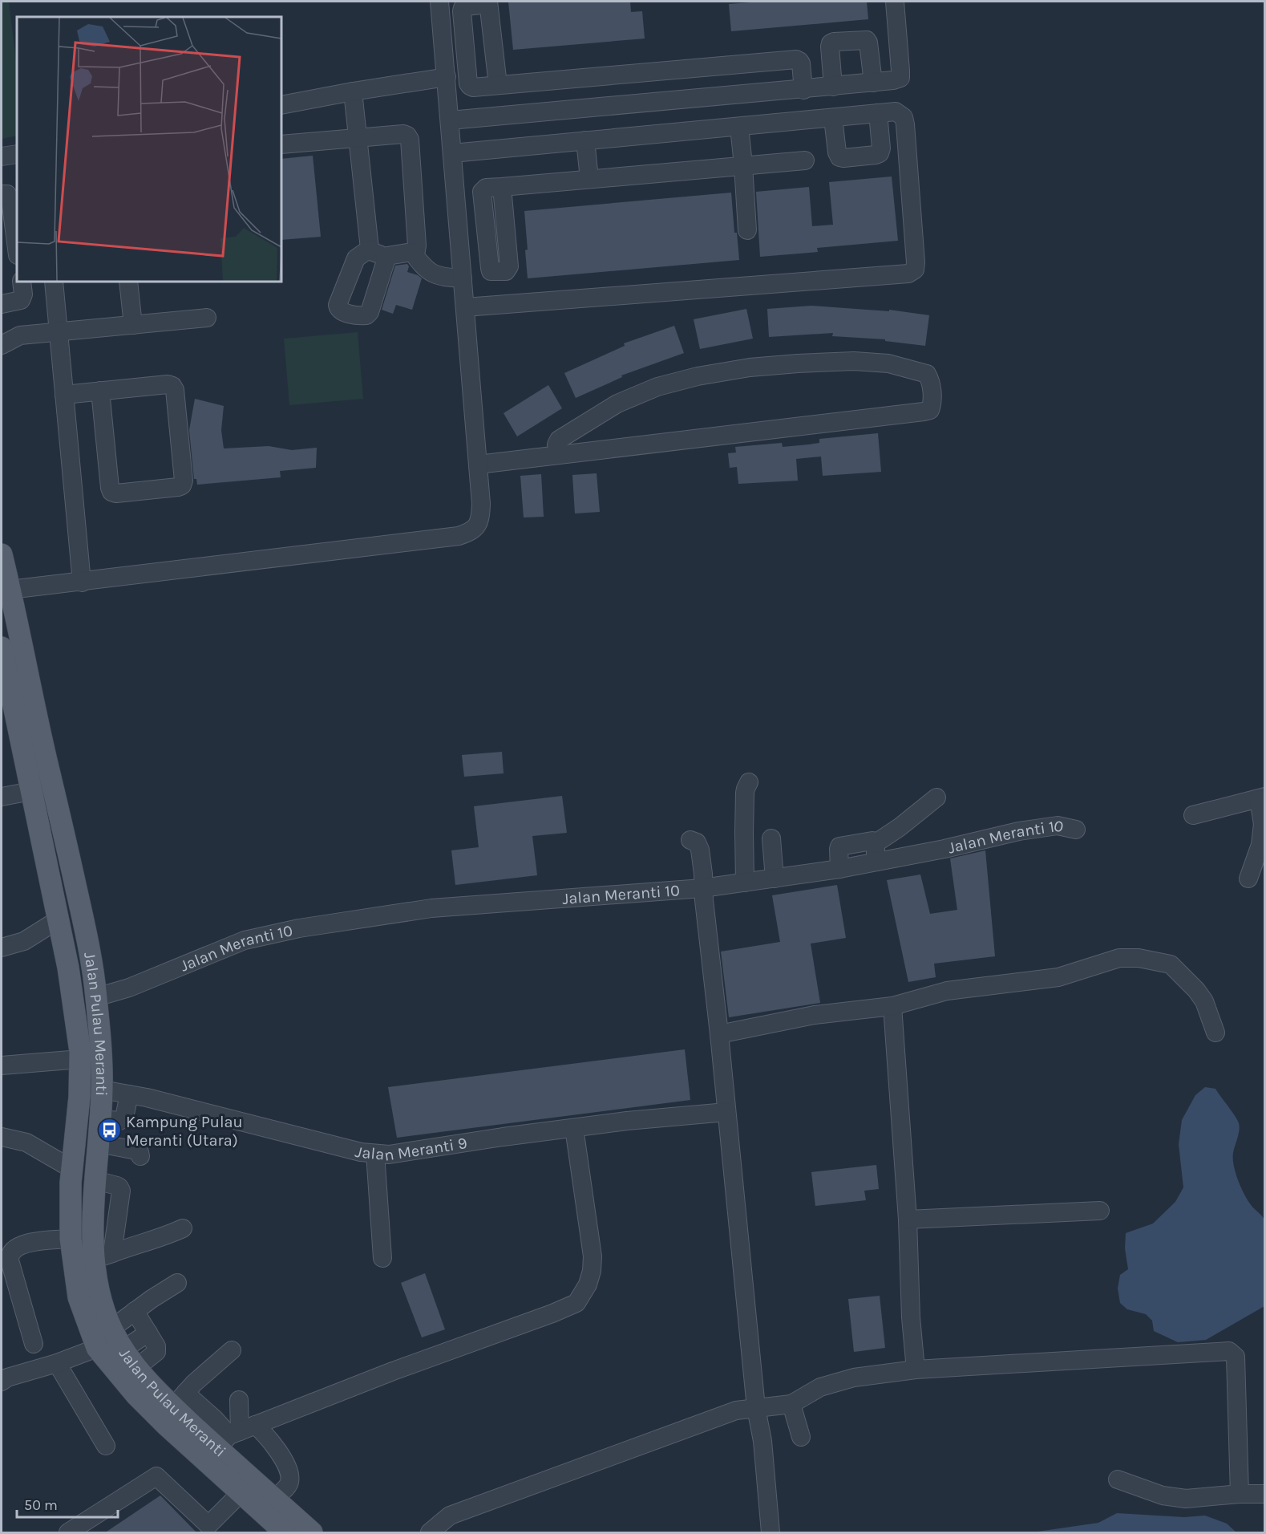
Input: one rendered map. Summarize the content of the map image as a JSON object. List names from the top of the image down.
{
  "streets": {
    "main road": ["Jalan Pulau Meranti"],
    "street": ["Jalan Meranti 10", "Jalan Meranti 9"]
  },
  "crossings": [
    ["Jalan Meranti 10", "Jalan Pulau Meranti"],
    ["Jalan Pulau Meranti", "Jalan Meranti 9"]
  ],
  "places": {
    "bus stop": ["Kampung Pulau Meranti (Utara)"]
  },
  "scale_bar": "50 m"
}
